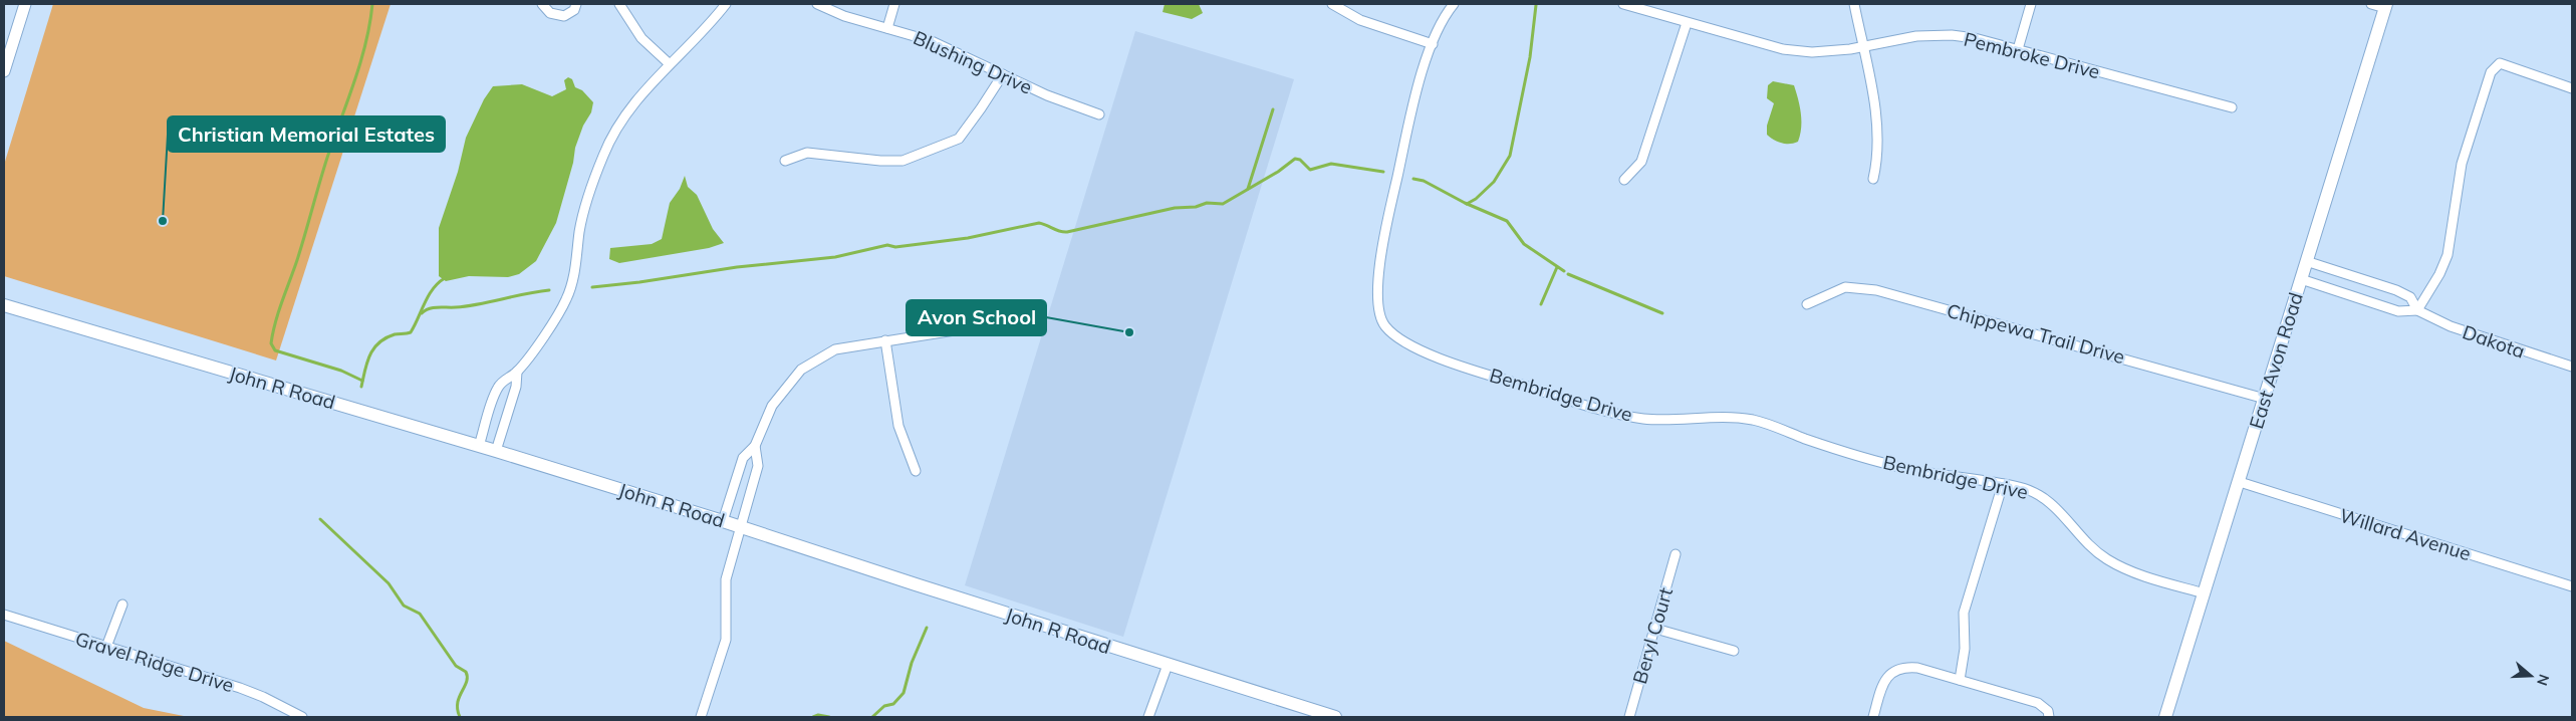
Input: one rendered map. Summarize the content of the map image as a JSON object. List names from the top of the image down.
{
  "streets": {
    "main road": ["East Avon Road", "John R Road"],
    "street": [
      "Pembroke Drive",
      "Blushing Drive",
      "Chippewa Trail Drive",
      "Dakota",
      "Bembridge Drive",
      "Willard Avenue",
      "Beryl Court",
      "Gravel Ridge Drive"
    ]
  },
  "crossings": [
    ["Chippewa Trail Drive", "East Avon Road"],
    ["Dakota", "East Avon Road"],
    ["East Avon Road", "Bembridge Drive"],
    ["East Avon Road", "Willard Avenue"]
  ],
  "places": ["Christian Memorial Estates", "Avon School"],
  "north": "right"
}
